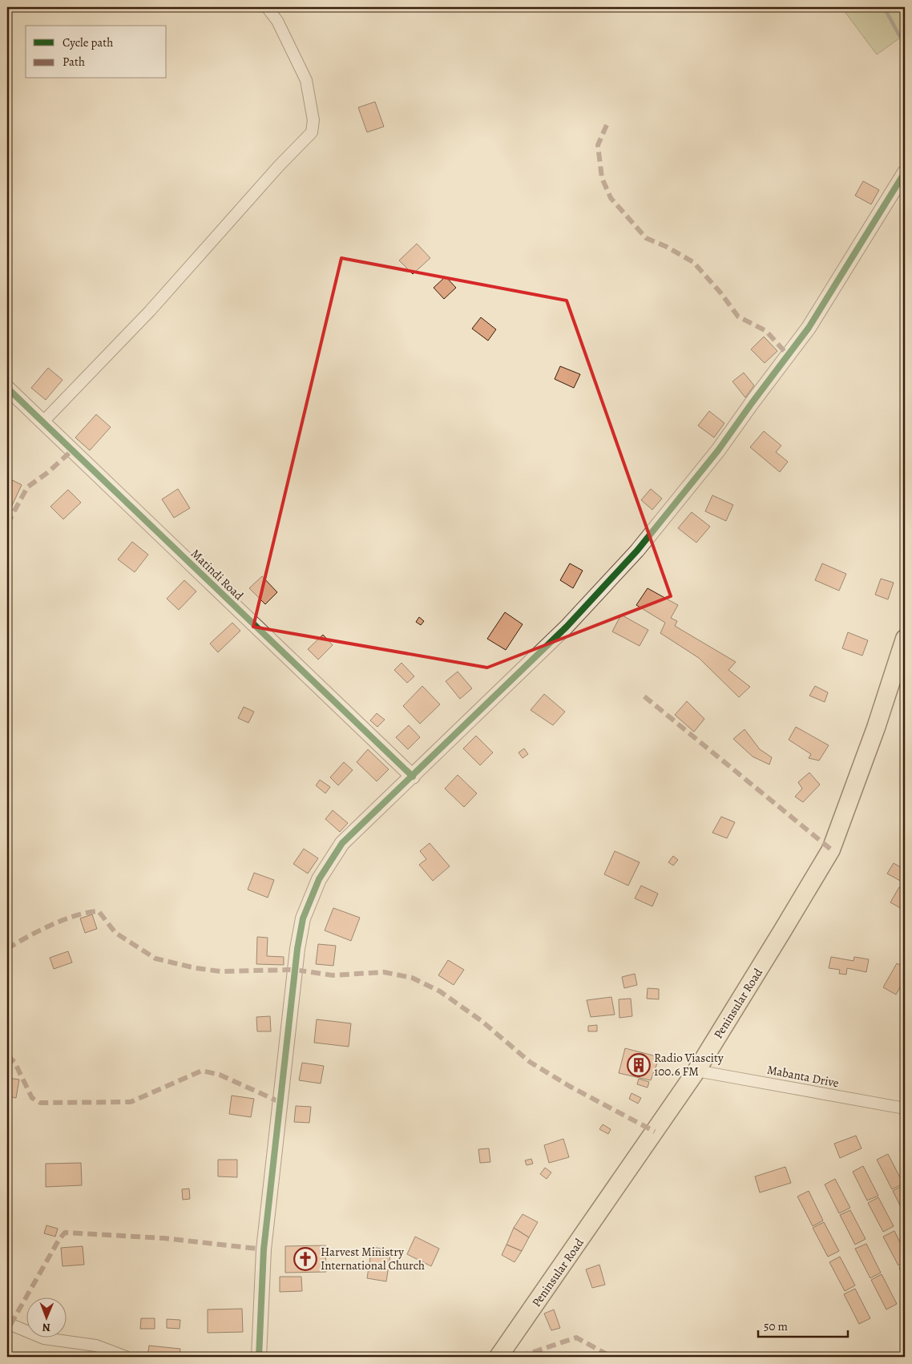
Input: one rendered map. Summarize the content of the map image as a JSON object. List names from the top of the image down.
{
  "streets": {
    "main road": ["Peninsular Road"],
    "street": ["Matindi Road", "Mabanta Drive"]
  },
  "crossings": [
    ["Peninsular Road", "Mabanta Drive"]
  ],
  "places": {
    "building": ["Radio Viascity 100.6 FM"],
    "church": ["Harvest Ministry International Church"]
  },
  "legend": ["Cycle path", "Path"],
  "scale_bar": "50 m",
  "north": "bottom"
}
